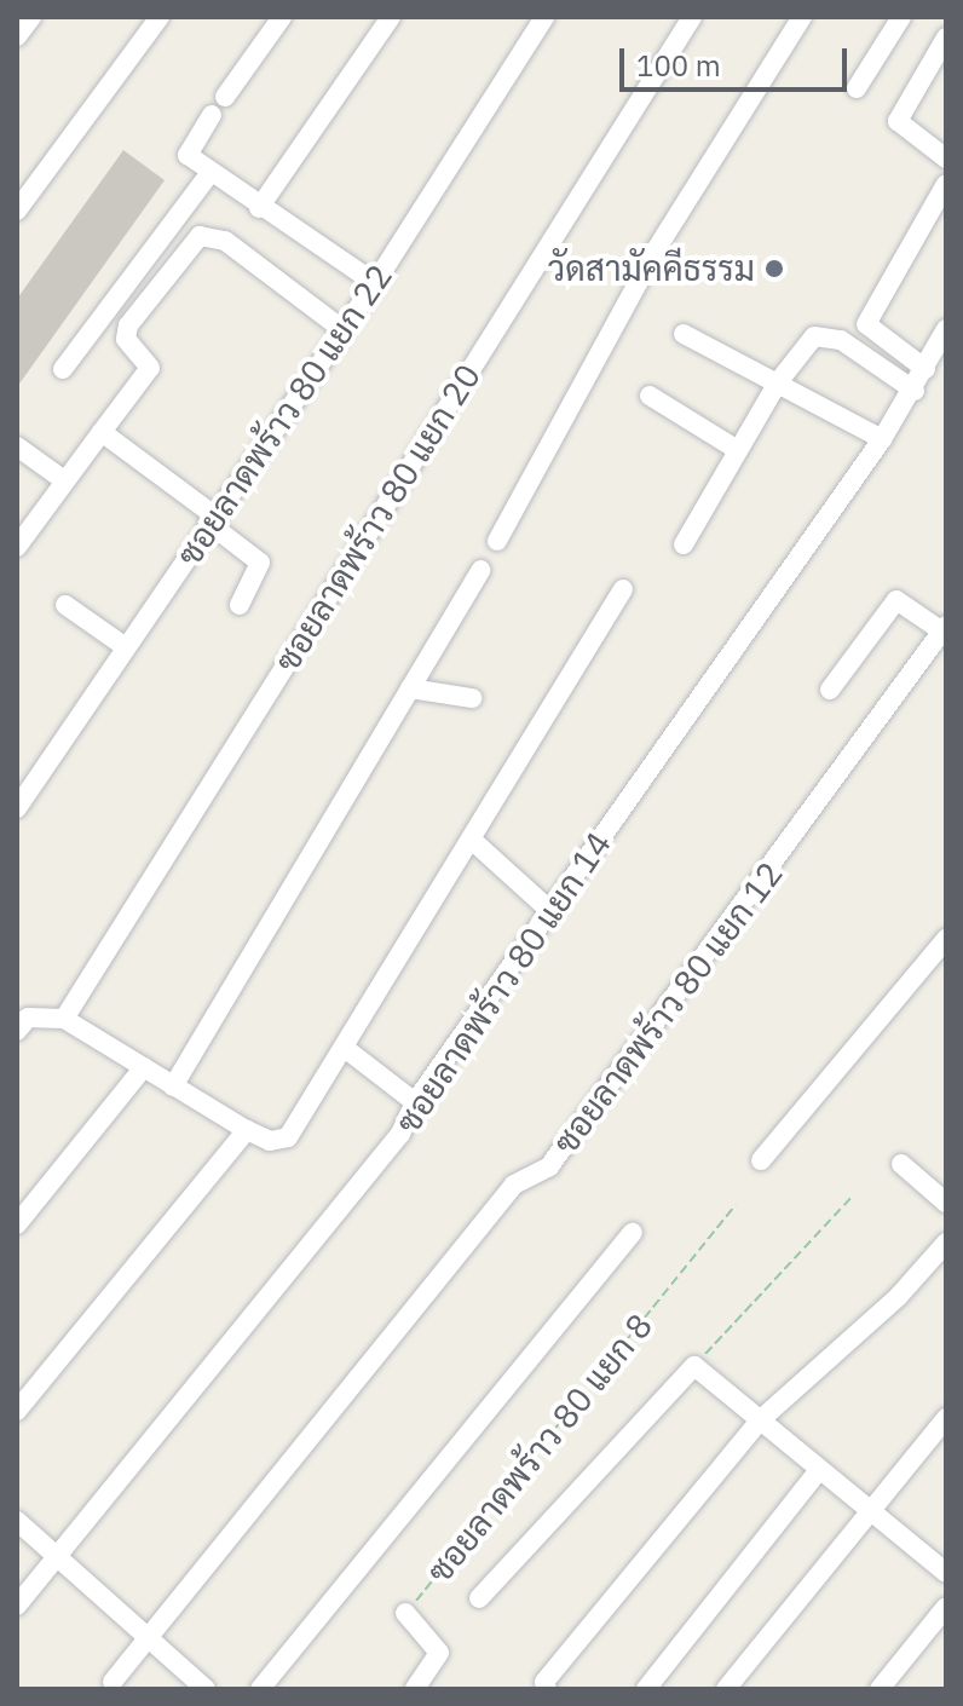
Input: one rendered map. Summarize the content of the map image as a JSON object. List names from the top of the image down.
{
  "streets": {
    "street": [
      "ซอยลาดพร้าว 80 แยก 22",
      "ซอยลาดพร้าว 80 แยก 20",
      "ซอยลาดพร้าว 80 แยก 14",
      "ซอยลาดพร้าว 80 แยก 12",
      "ซอยลาดพร้าว 80 แยก 8"
    ]
  },
  "places": ["วัดสามัคคีธรรม"],
  "scale_bar": "100 m"
}
